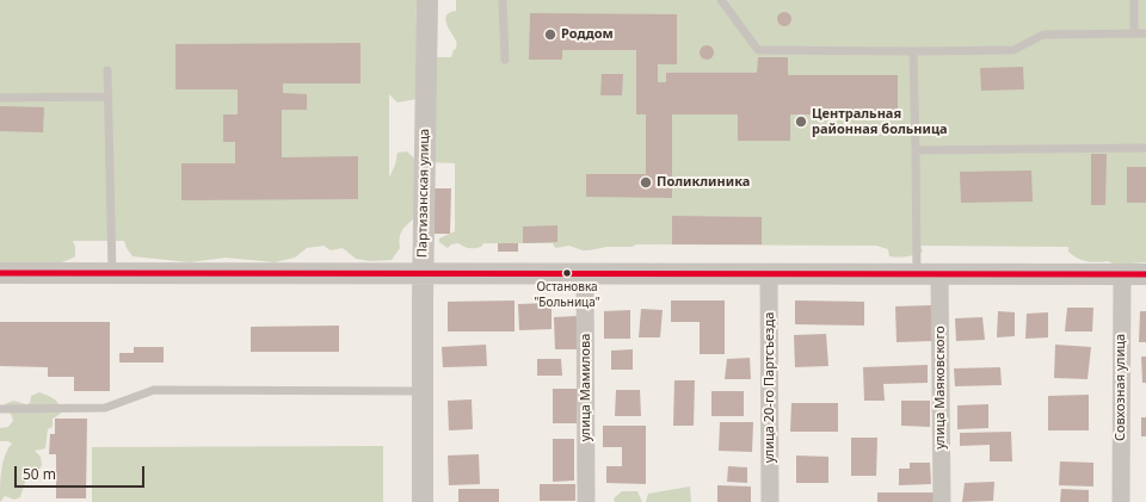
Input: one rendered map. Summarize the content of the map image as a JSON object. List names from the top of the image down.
{
  "streets": {
    "street": [
      "Партизанская улица",
      "улица Мамилова",
      "улица 20-го Партсъезда",
      "улица Маяковского",
      "Совхозная улица"
    ]
  },
  "places": [
    "Роддом",
    "Центральная районная больница",
    "Поликлиника",
    "Остановка \"Больница\""
  ],
  "scale_bar": "50 m"
}
